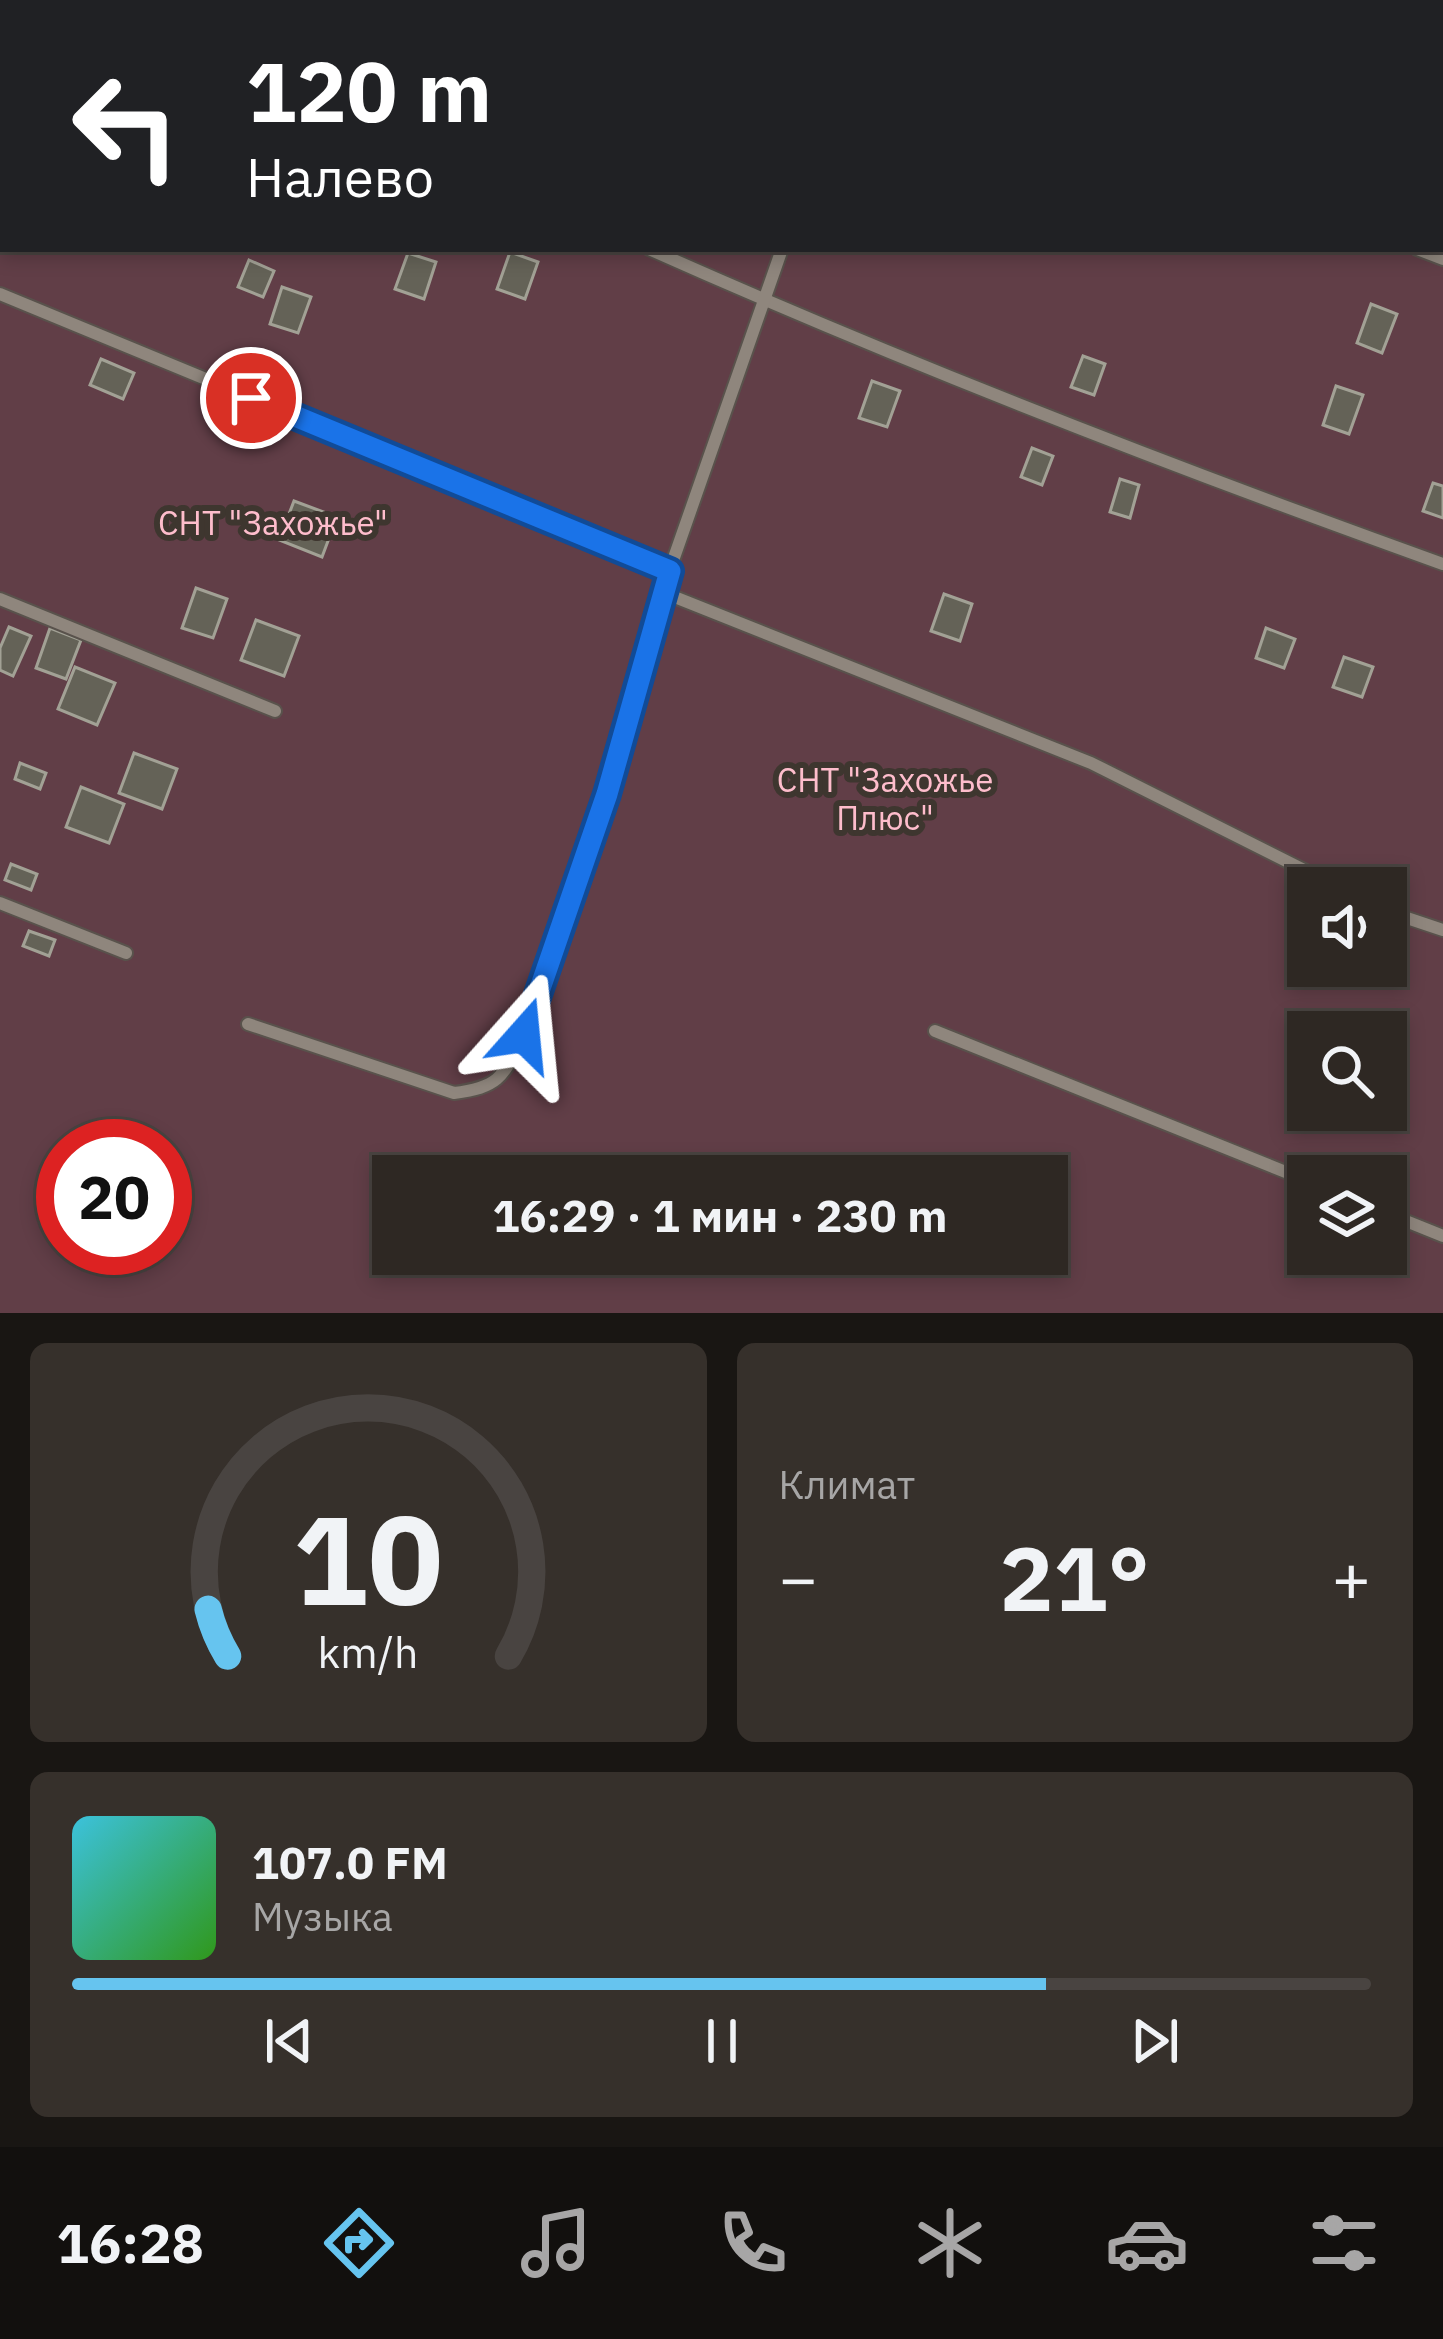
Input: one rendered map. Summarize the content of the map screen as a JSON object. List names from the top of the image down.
{
  "parks": ["СНТ \"Захожье\"", "СНТ \"Захожье Плюс\""],
  "page": {
    "turn": ["120 m", "Налево"],
    "limit": "20",
    "trip": "16:29 · 1 мин · 230 m",
    "tile": "Климат",
    "heat": ["−", "21°", "+"],
    "song": ["107.0 FM", "Музыка"],
    "tabs": "16:28",
    "gauge": ["10", "km/h"]
  }
}
